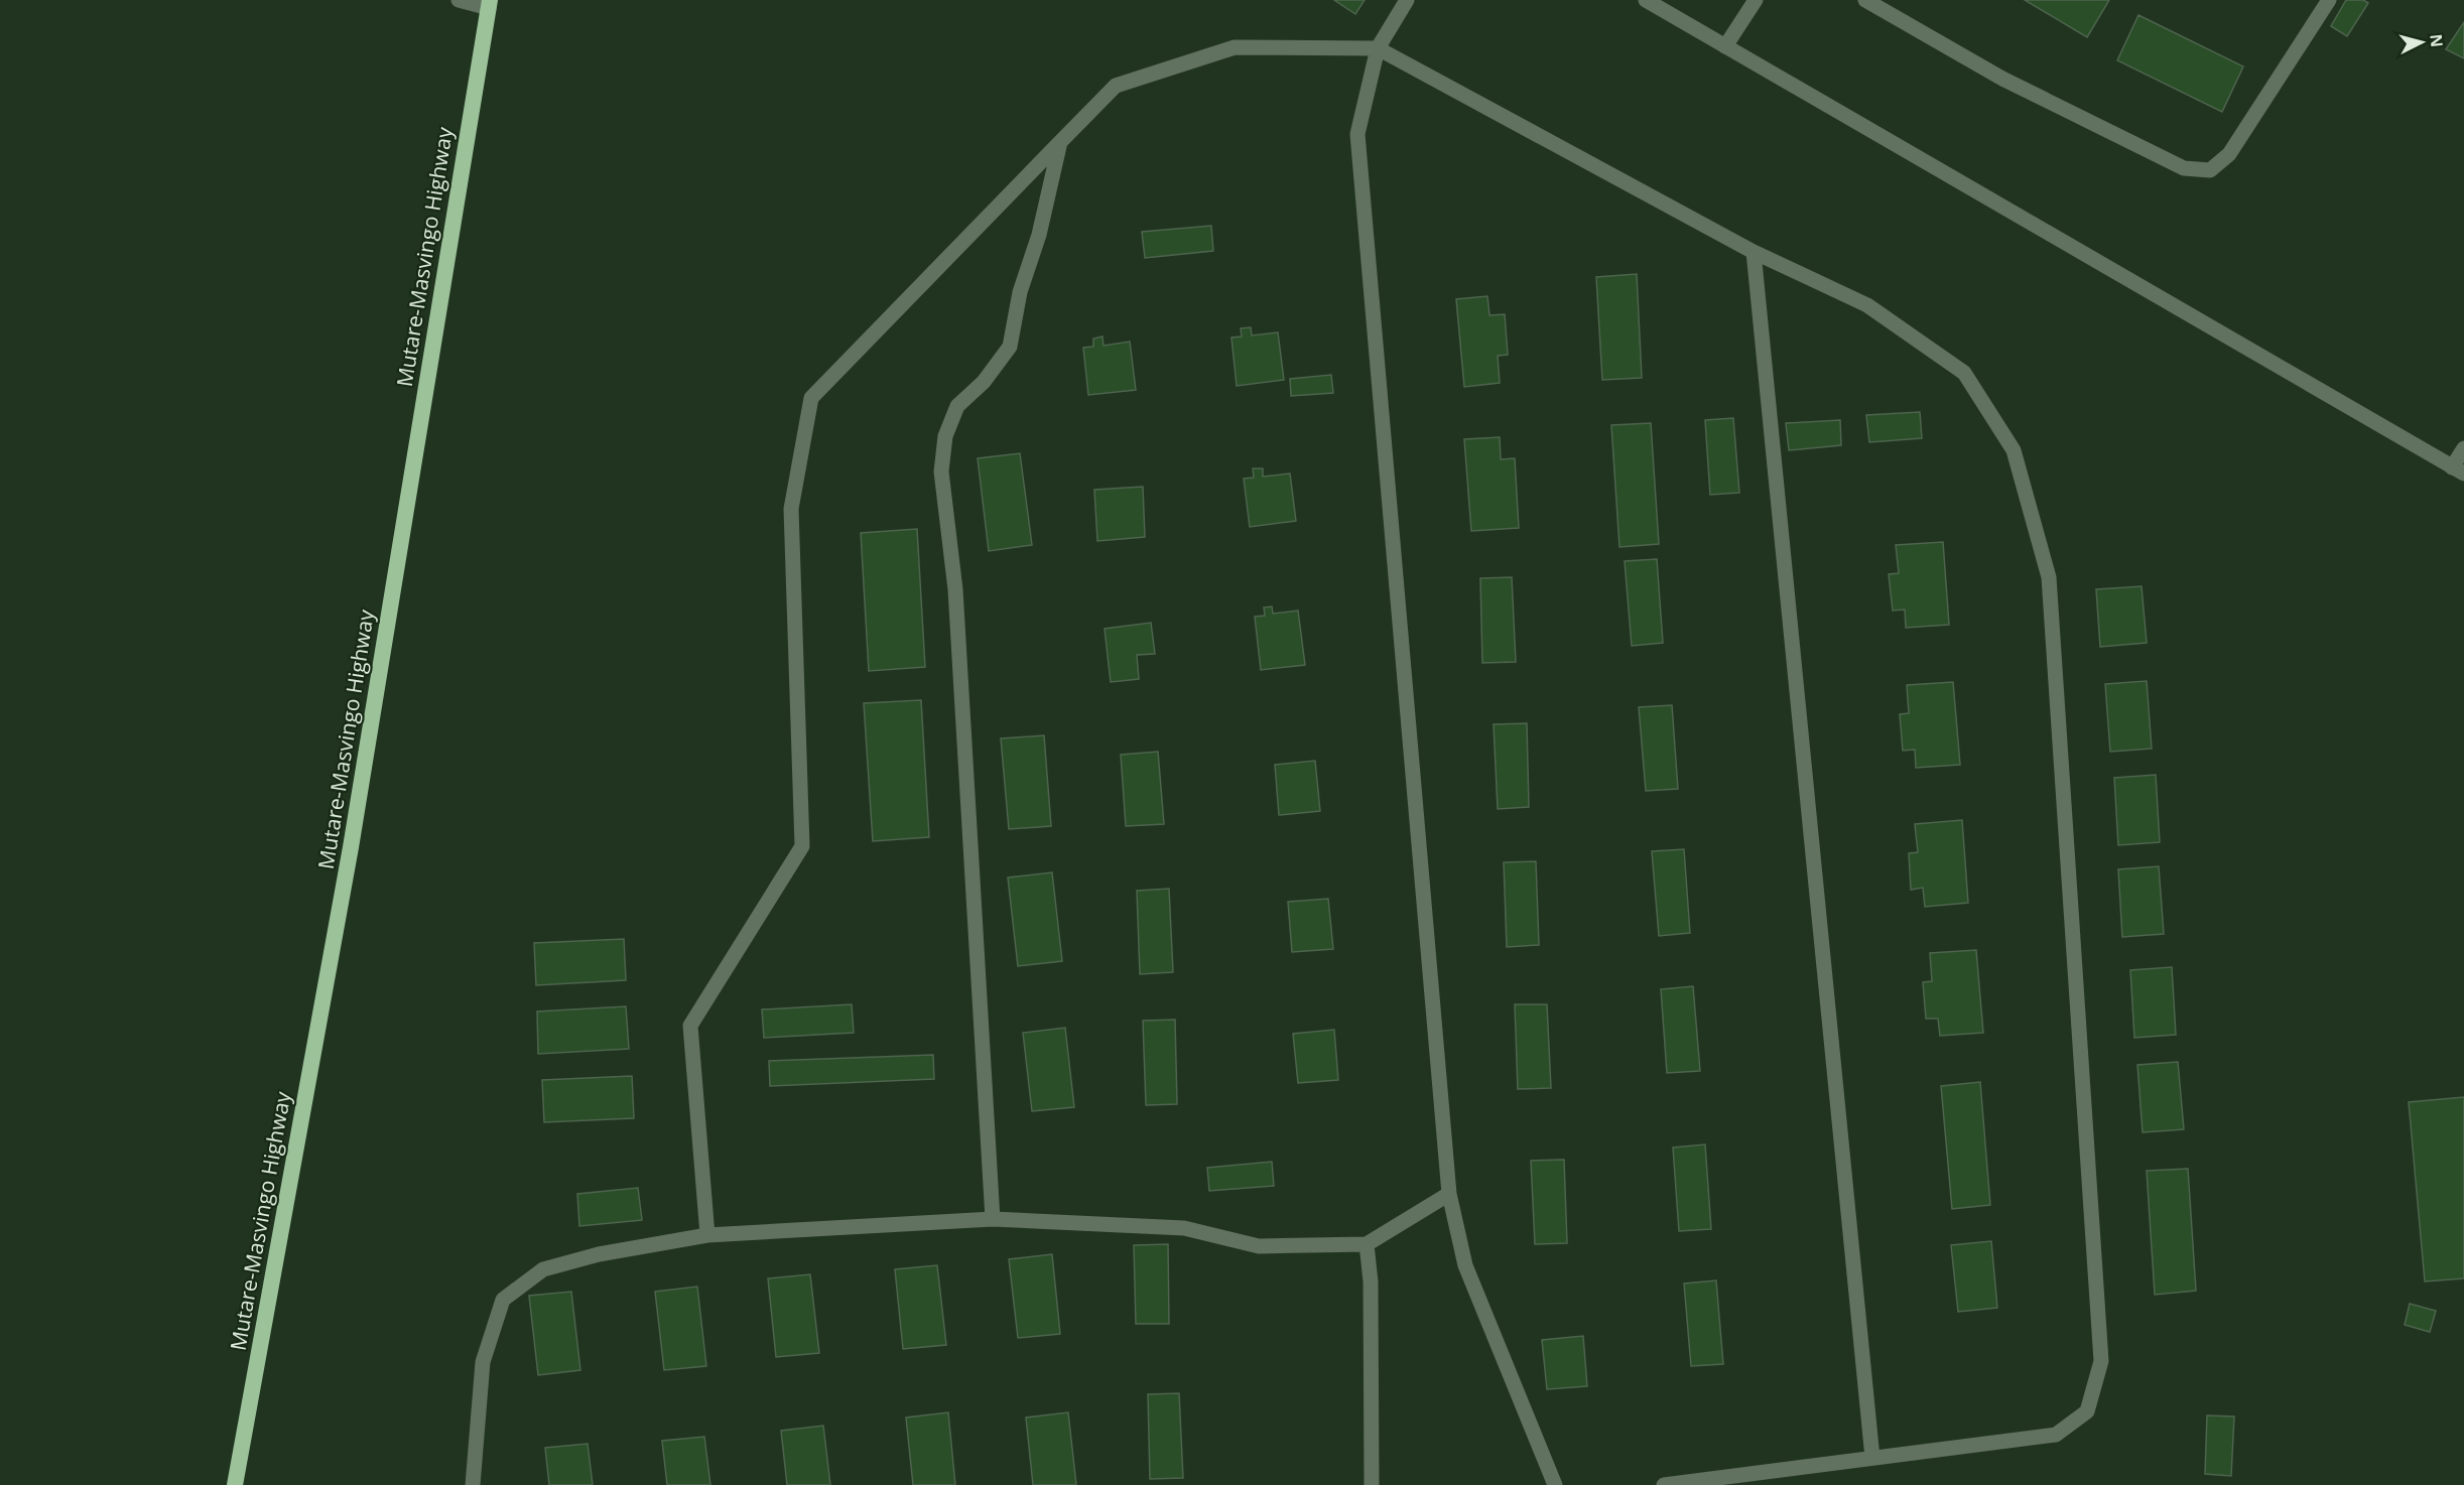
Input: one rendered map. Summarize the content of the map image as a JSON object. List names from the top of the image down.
{
  "streets": {
    "highway": ["Mutare-Masvingo Highway"]
  },
  "north": "right"
}
